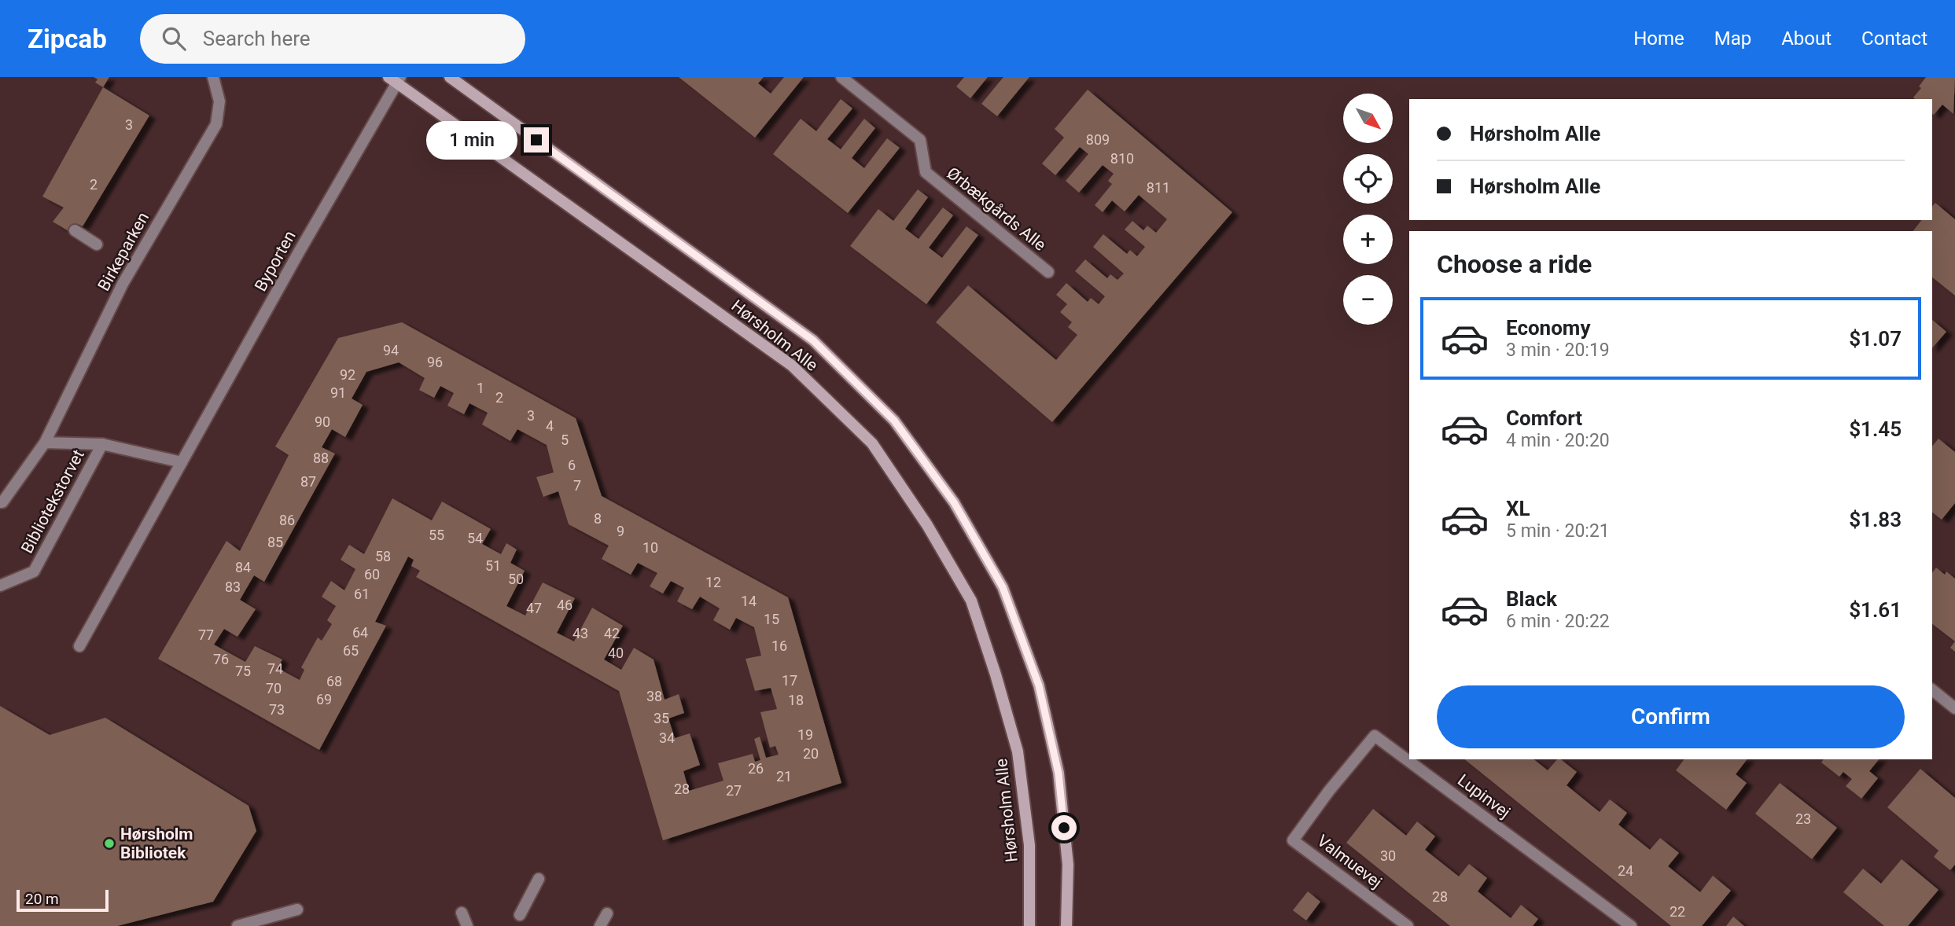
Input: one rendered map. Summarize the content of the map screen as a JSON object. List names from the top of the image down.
{
  "streets": {
    "main road": ["Hørsholm Alle"],
    "street": [
      "Ørbækgårds Alle",
      "Birkeparken",
      "Byporten",
      "Bibliotekstorvet",
      "Lupinvej",
      "Valmuevej"
    ]
  },
  "crossings": [
    ["Birkeparken", "Bibliotekstorvet"],
    ["Byporten", "Hørsholm Alle"],
    ["Byporten", "Bibliotekstorvet"],
    ["Lupinvej", "Valmuevej"]
  ],
  "places": ["Hørsholm Bibliotek"],
  "house_numbers": [
    "3",
    "809",
    "810",
    "2",
    "811",
    "94",
    "96",
    "92",
    "1",
    "91",
    "2",
    "3",
    "90",
    "4",
    "5",
    "88",
    "6",
    "87",
    "7",
    "8",
    "86",
    "9",
    "55",
    "54",
    "85",
    "10",
    "58",
    "51",
    "84",
    "60",
    "50",
    "12",
    "83",
    "61",
    "14",
    "46",
    "47",
    "15",
    "64",
    "43",
    "42",
    "77",
    "16",
    "65",
    "40",
    "76",
    "74",
    "75",
    "17",
    "68",
    "70",
    "38",
    "69",
    "18",
    "73",
    "35",
    "19",
    "34",
    "20",
    "26",
    "21",
    "28",
    "27",
    "23",
    "30",
    "24",
    "28",
    "22"
  ],
  "scale_bar": "20 m",
  "north": "bottom right",
  "page": {
    "header": "Zipcab",
    "search": "Search here",
    "nav": [
      "Home",
      "Map",
      "About",
      "Contact"
    ],
    "map_buttons": ["+", "−"],
    "banner": ["Hørsholm Alle", "Hørsholm Alle"],
    "bubble": "1 min",
    "heading": "Choose a ride",
    "list": [
      {
        "name": "Economy",
        "note": "3 min · 20:19",
        "value": "$1.07"
      },
      {
        "name": "Comfort",
        "note": "4 min · 20:20",
        "value": "$1.45"
      },
      {
        "name": "XL",
        "note": "5 min · 20:21",
        "value": "$1.83"
      },
      {
        "name": "Black",
        "note": "6 min · 20:22",
        "value": "$1.61"
      }
    ],
    "buttons": "Confirm",
    "scale": "20 m"
  }
}
